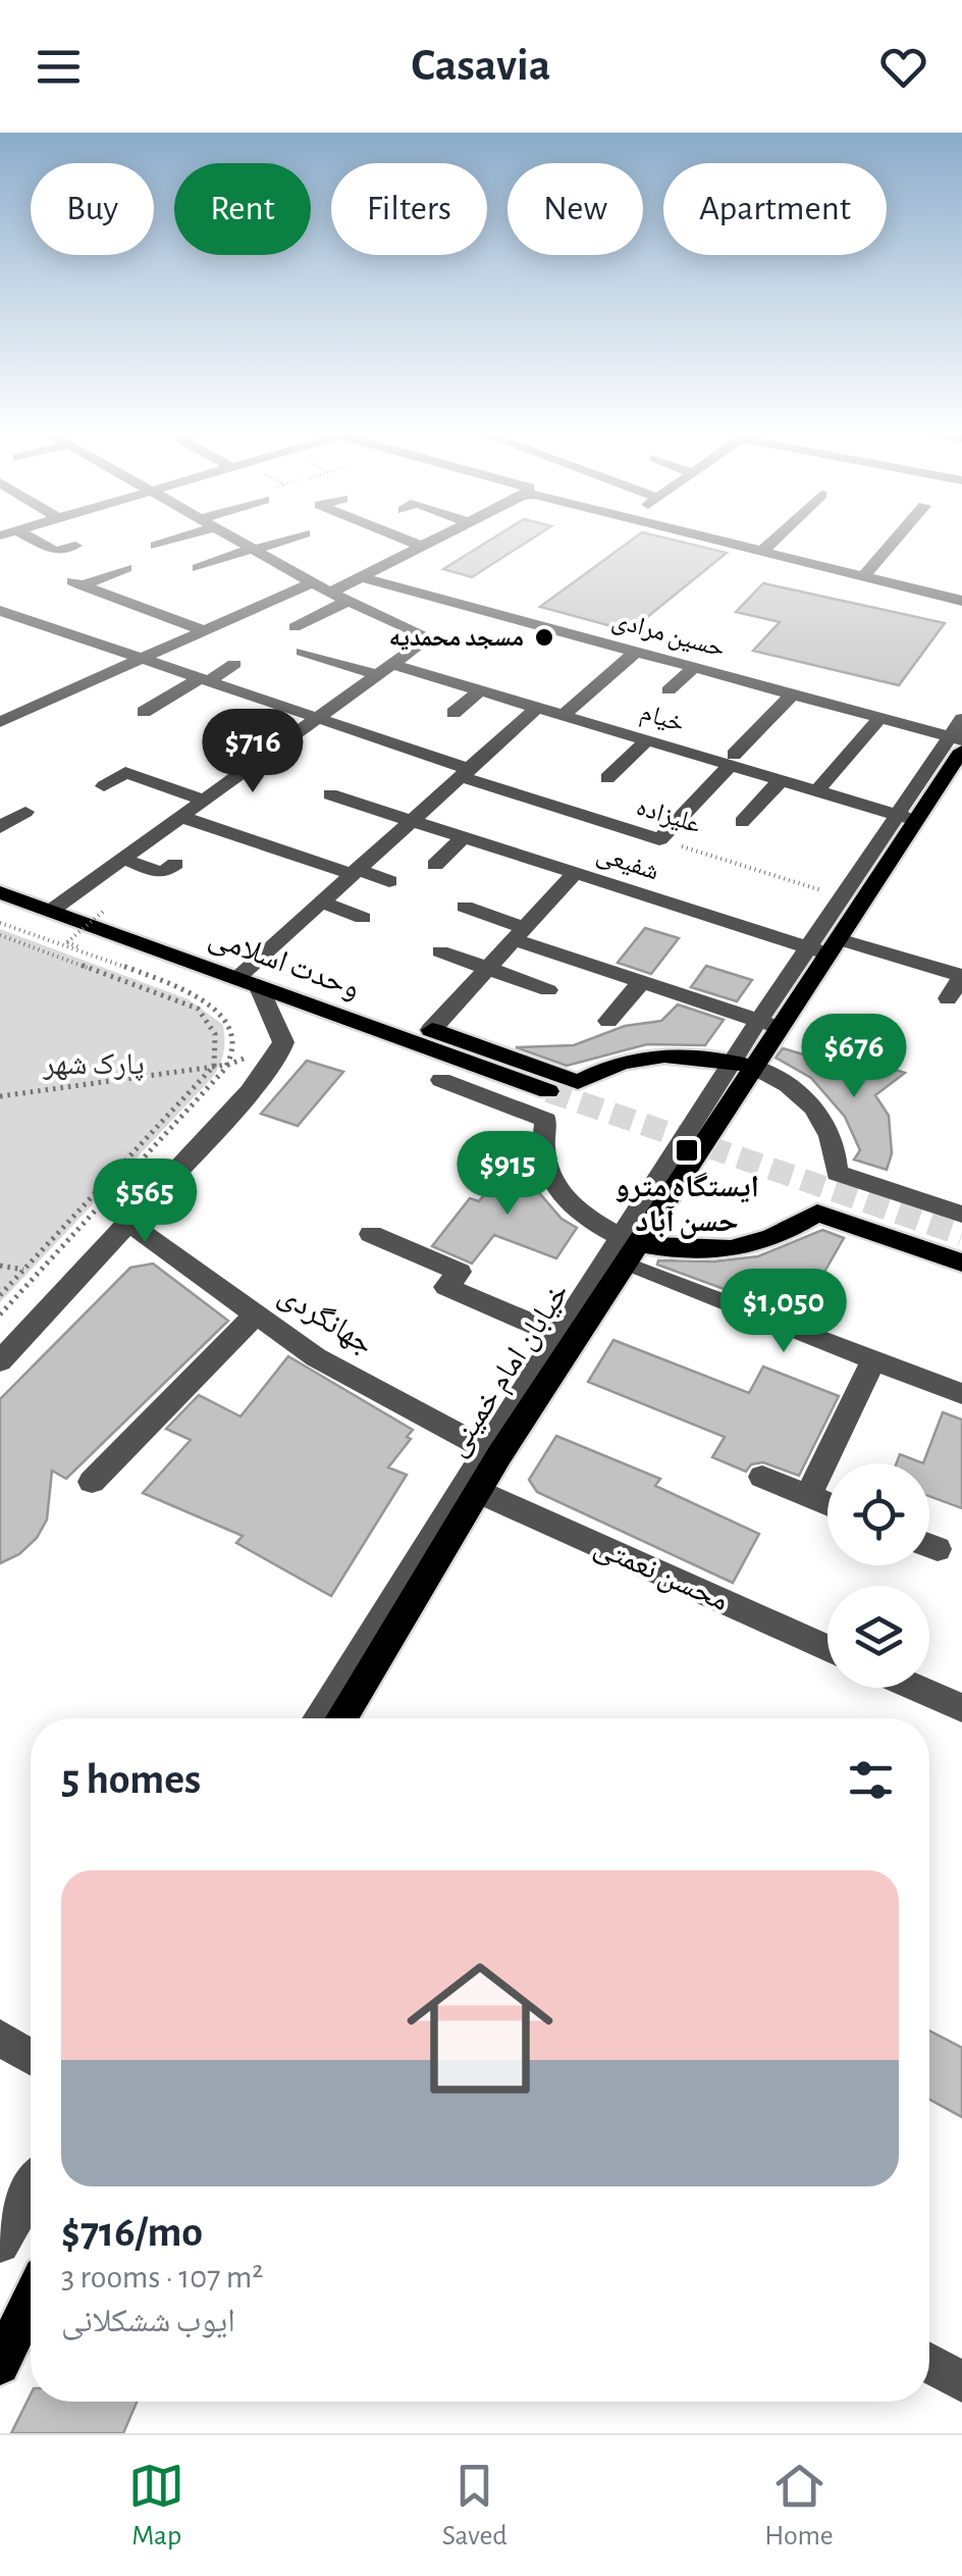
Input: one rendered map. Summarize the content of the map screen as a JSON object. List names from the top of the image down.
{
  "streets": {
    "main road": ["وحدت اسلامی", "خیابان امام خمینی"],
    "street": [
      "حسین مرادی",
      "خیام",
      "علیزاده",
      "شفیعی",
      "جهانگردی",
      "محسن نعمتی"
    ]
  },
  "crossings": [
    ["حسین مرادی", "خیابان امام خمینی"],
    ["خیام", "خیابان امام خمینی"],
    ["شفیعی", "خیابان امام خمینی"],
    ["جهانگردی", "خیابان امام خمینی"],
    ["خیابان امام خمینی", "محسن نعمتی"]
  ],
  "parks": ["پارک شهر"],
  "places": {
    "other": ["مسجد محمدیه"],
    "transit": ["ایستگاه مترو حسن آباد"]
  },
  "page": {
    "header": "Casavia",
    "chip": [
      "Buy",
      "Rent",
      "Filters",
      "New",
      "Apartment"
    ],
    "price": [
      "$716",
      "$676",
      "$915",
      "$565",
      "$1,050"
    ],
    "heading": "5 homes",
    "list": [
      {
        "name": "$716/mo",
        "note": "3 rooms · 107 m² · ایوب ششکلانی"
      }
    ],
    "tabs": ["Map", "Saved", "Home"]
  }
}
